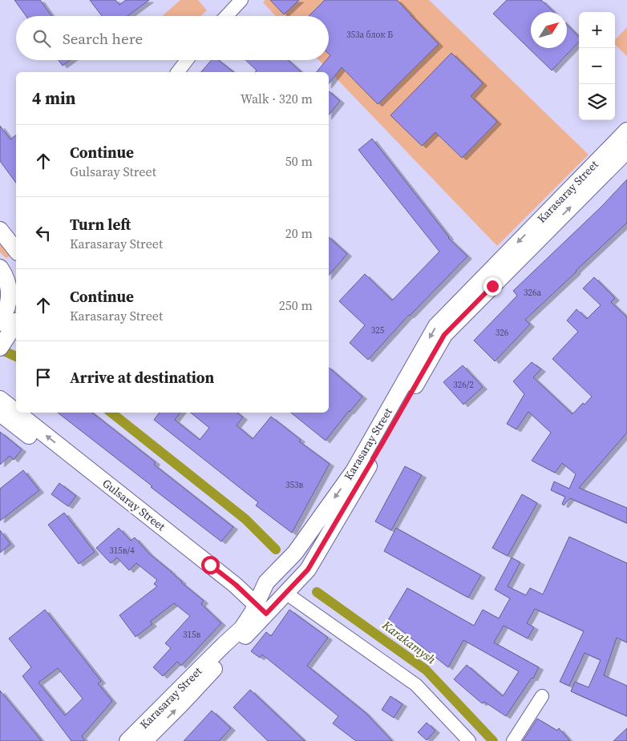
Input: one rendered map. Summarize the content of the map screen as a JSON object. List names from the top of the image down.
{
  "streets": {
    "main road": ["Karasaray Street", "Gulsaray Street"]
  },
  "crossings": [
    ["Karasaray Street", "Gulsaray Street"]
  ],
  "water": ["Karakamysh"],
  "house_numbers": [
    "353а блок Б",
    "326a",
    "325",
    "326",
    "326/2",
    "353в",
    "315в/4",
    "315в"
  ],
  "north": "top right",
  "page": {
    "map_buttons": ["+", "−"],
    "search": "Search here",
    "heading": ["4 min", "Walk · 320 m"],
    "list": [
      ["Continue", "Gulsaray Street", "50 m"],
      ["Turn left", "Karasaray Street", "20 m"],
      ["Continue", "Karasaray Street", "250 m"],
      "Arrive at destination"
    ]
  }
}
